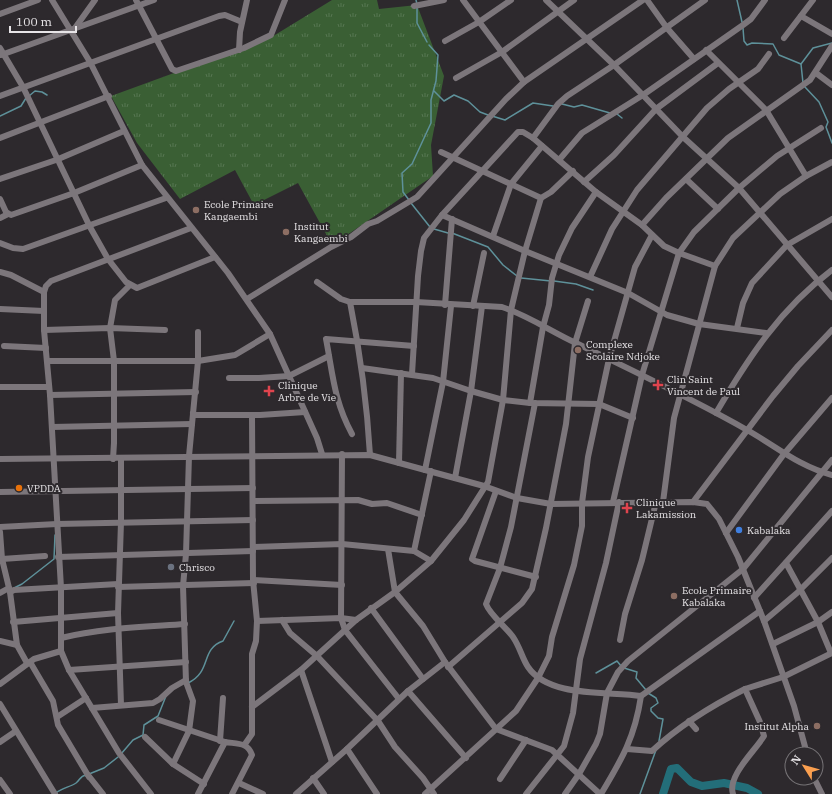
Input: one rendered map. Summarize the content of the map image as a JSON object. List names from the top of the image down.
{
  "places": {
    "other": [
      "Ecole Primaire Kangaembi",
      "Institut Kangaembi",
      "Complexe Scolaire Ndjoke",
      "VPDDA",
      "Kabalaka",
      "Chrisco",
      "Ecole Primaire Kabalaka",
      "Institut Alpha"
    ],
    "health": ["Clin Saint Vincent de Paul", "Clinique Arbre de Vie", "Clinique Lakamission"]
  },
  "scale_bar": "100 m",
  "north": "top left"
}
